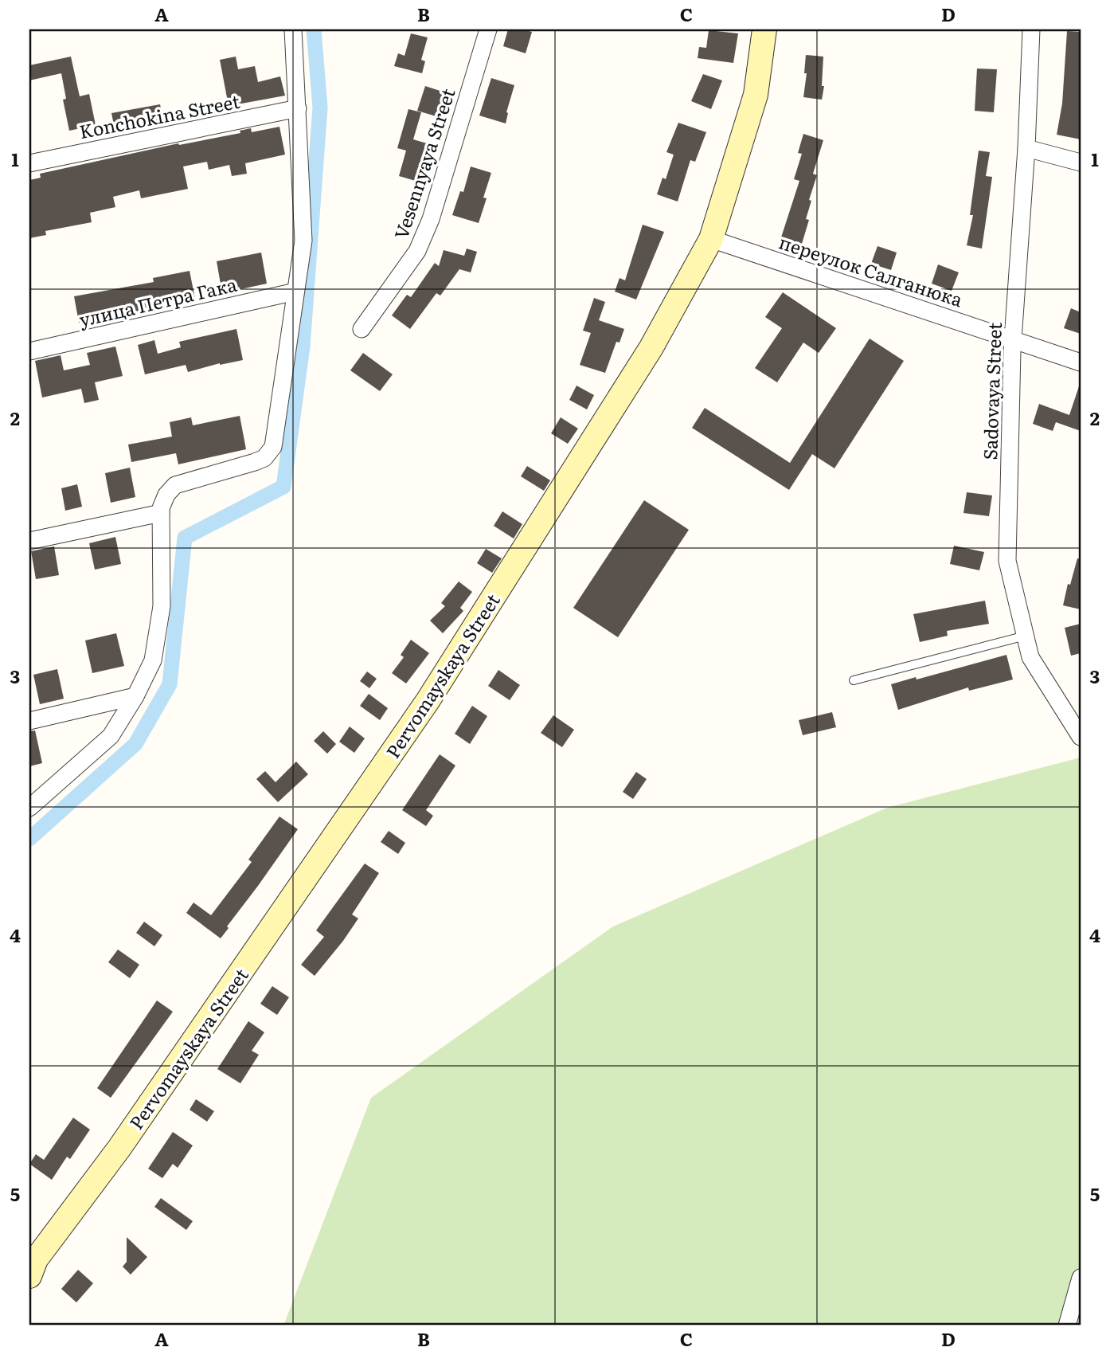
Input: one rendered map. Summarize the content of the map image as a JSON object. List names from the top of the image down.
{
  "streets": {
    "main road": ["Pervomayskaya Street"],
    "street": [
      "Konchokina Street",
      "Vesennyaya Street",
      "переулок Салганюка",
      "улица Петра Гака",
      "Sadovaya Street"
    ]
  },
  "crossings": [
    ["переулок Салганюка", "Sadovaya Street"],
    ["переулок Салганюка", "Pervomayskaya Street"]
  ],
  "grid": {
    "columns": [
      "A",
      "B",
      "C",
      "D"
    ],
    "rows": [
      "1",
      "2",
      "3",
      "4",
      "5"
    ]
  }
}
